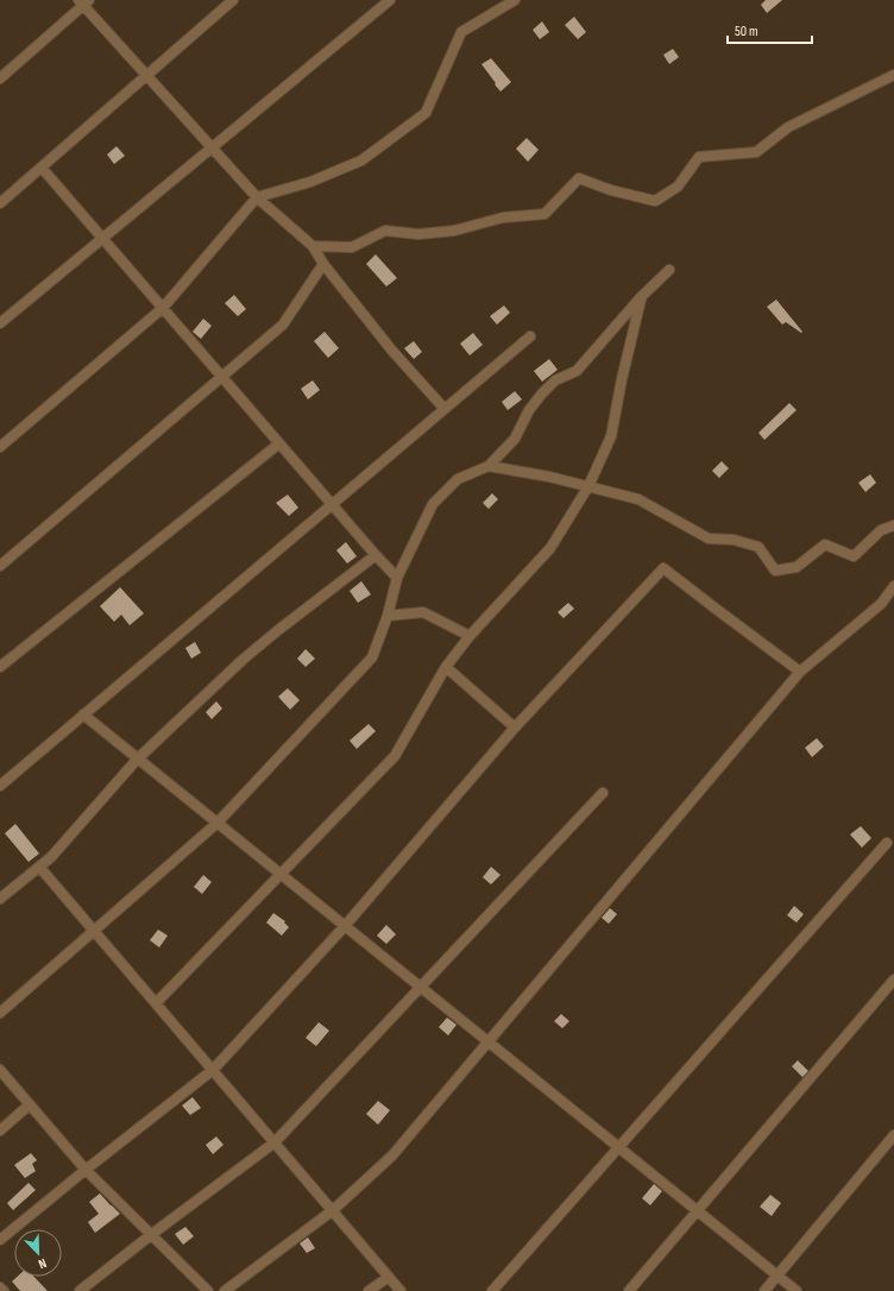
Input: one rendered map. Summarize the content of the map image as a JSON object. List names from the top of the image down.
{
  "scale_bar": "50 m",
  "north": "bottom right"
}
